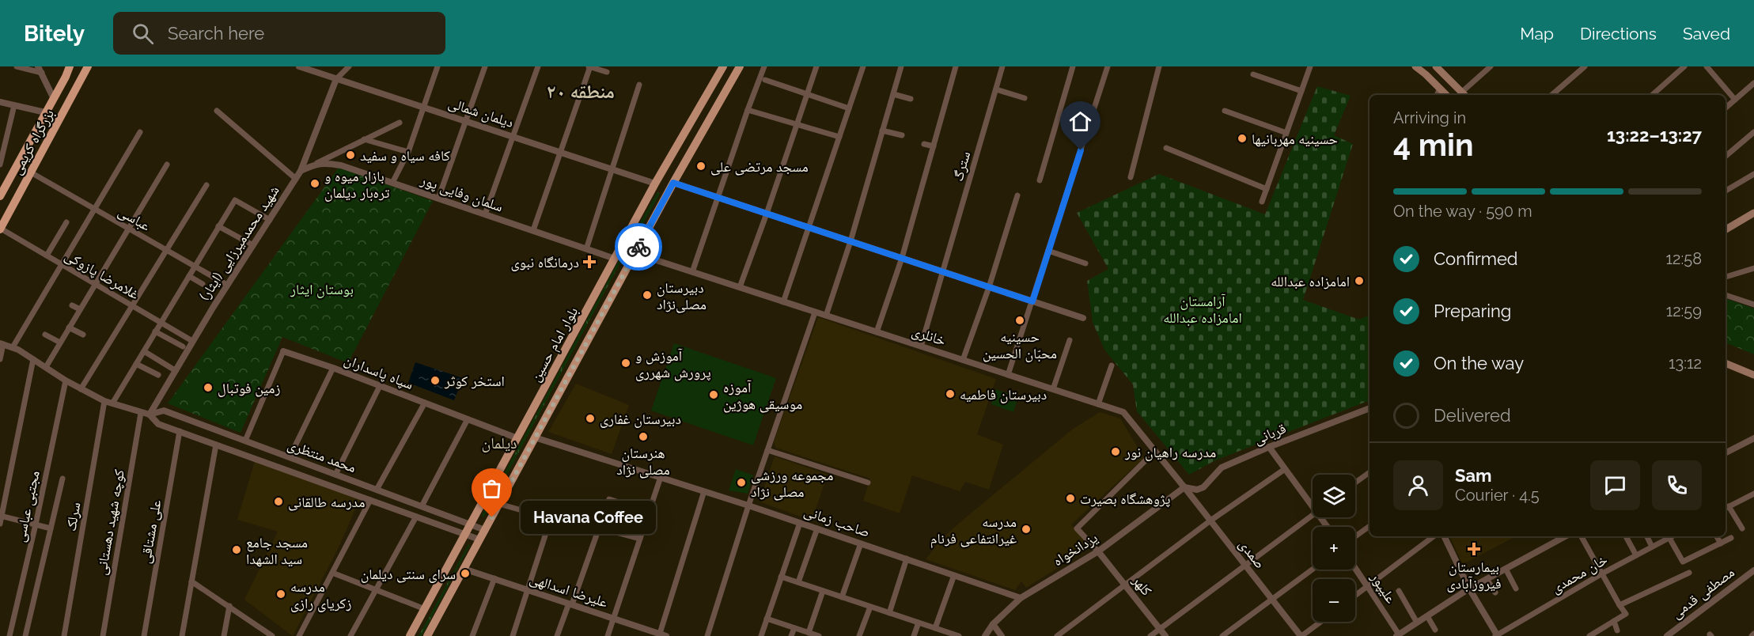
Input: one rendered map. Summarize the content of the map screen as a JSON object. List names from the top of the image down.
{
  "streets": {
    "highway": ["بزرگراه کریمی"],
    "main road": ["بلوار امام حسین"],
    "street": [
      "دیلمان شمالی",
      "سترگ",
      "سلمان وفایی پور",
      "عباسی",
      "شهید محمدمیرزایی (ایثار)",
      "غلامرضا پازوکی",
      "خانلری",
      "سپاه پاسداران",
      "قربانی",
      "محمد منتظری",
      "مجتبی عباسی",
      "سرلک",
      "صاحب زمانی",
      "کوچه شهید دهستانی",
      "علی مشتاقی",
      "یزدانخواه",
      "صمدی",
      "خان محمدی",
      "کلهر",
      "علیپور",
      "علیرضا اسدالهی",
      "مصطفی قدمی"
    ]
  },
  "crossings": [
    ["دیلمان شمالی", "شهید محمدمیرزایی (ایثار)"],
    ["دیلمان شمالی", "بلوار امام حسین"],
    ["بزرگراه کریمی", "عباسی"],
    ["بزرگراه کریمی", "غلامرضا پازوکی"],
    ["سلمان وفایی پور", "بلوار امام حسین"],
    ["عباسی", "شهید محمدمیرزایی (ایثار)"],
    ["شهید محمدمیرزایی (ایثار)", "غلامرضا پازوکی"],
    ["شهید محمدمیرزایی (ایثار)", "محمد منتظری"],
    ["خانلری", "بلوار امام حسین"],
    ["خانلری", "قربانی"],
    ["خانلری", "یزدانخواه"],
    ["خانلری", "صمدی"],
    ["بلوار امام حسین", "سپاه پاسداران"],
    ["بلوار امام حسین", "محمد منتظری"],
    ["بلوار امام حسین", "صاحب زمانی"],
    ["بلوار امام حسین", "علیرضا اسدالهی"],
    ["قربانی", "یزدانخواه"],
    ["قربانی", "صمدی"],
    ["محمد منتظری", "مجتبی عباسی"],
    ["محمد منتظری", "سرلک"],
    ["محمد منتظری", "کوچه شهید دهستانی"],
    ["محمد منتظری", "علی مشتاقی"],
    ["صاحب زمانی", "یزدانخواه"],
    ["یزدانخواه", "صمدی"],
    ["یزدانخواه", "کلهر"]
  ],
  "districts": ["منطقه ۲۰", "دیلمان"],
  "parks": ["بوستان ایثار", "آرامستان امامزاده عبدالله"],
  "places": {
    "other": [
      "حسینیه مهربانیها",
      "کافه سیاه و سفید",
      "مسجد مرتضی علی",
      "بازار میوه و تره‌بار دیلمان",
      "امامزاده عبدالله",
      "دبیرستان مصلی‌نژاد",
      "حسینیه محبّان الحسین",
      "آموزش و پرورش شهرری",
      "استخر کوثر",
      "زمین فوتبال",
      "دبیرستان فاطمیه",
      "آموزه موسیقی هوژین",
      "دبیرستان غفاری",
      "هنرستان مصلی نژاد",
      "مدرسه راهیان نور",
      "مجموعه ورزشی مصلی نژاد",
      "پژوهشگاه بصیرت",
      "مدرسه طالقانی",
      "Havana Coffee",
      "مدرسه غیرانتفاعی فرنام",
      "مسجد جامع سید الشهدا",
      "سرای سنتی دیلمان",
      "مدرسه زکریای رازی"
    ],
    "health": ["درمانگاه نبوی", "بیمارستان فیروزآبادی"]
  },
  "page": {
    "header": "Bitely",
    "search": "Search here",
    "nav": ["Map", "Directions", "Saved"],
    "heading": ["4 min", "Arriving in", "13:22–13:27"],
    "panel": ["Sam", "Courier · 4.5"],
    "bar": "On the way · 590 m",
    "list": [
      ["Confirmed", "12:58"],
      ["Preparing", "12:59"],
      ["On the way", "13:12"],
      "Delivered"
    ],
    "map_buttons": ["+", "−"],
    "bubble": "Havana Coffee"
  }
}
